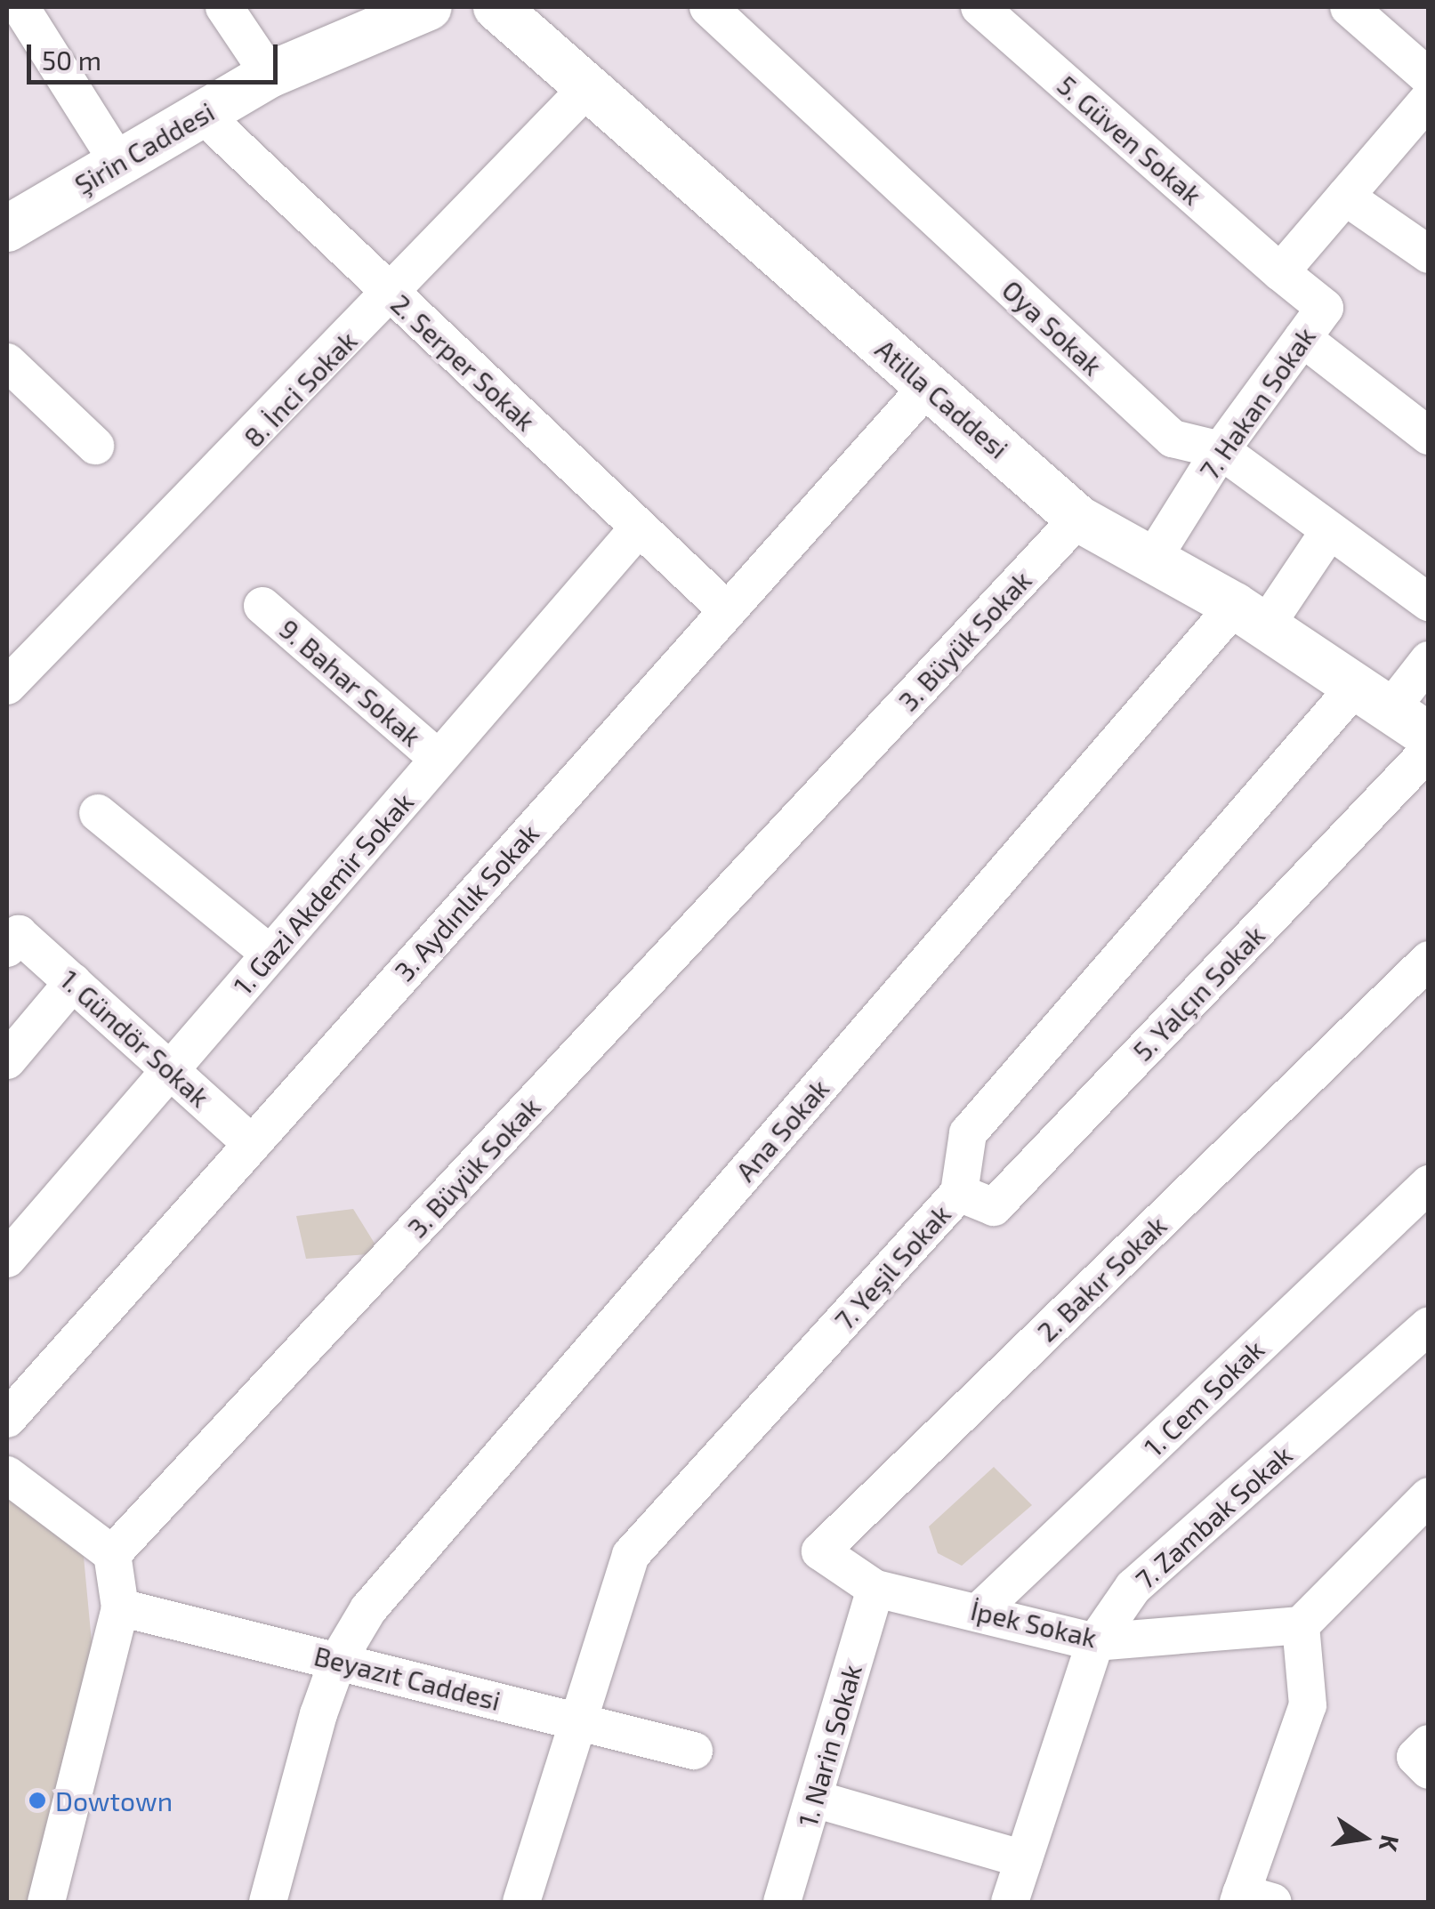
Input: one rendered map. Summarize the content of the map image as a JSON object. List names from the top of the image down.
{
  "streets": {
    "street": [
      "5. Güven Sokak",
      "Şirin Caddesi",
      "Oya Sokak",
      "2. Serper Sokak",
      "8. İnci Sokak",
      "Atilla Caddesi",
      "7. Hakan Sokak",
      "3. Büyük Sokak",
      "9. Bahar Sokak",
      "1. Gazi Akdemir Sokak",
      "3. Aydınlık Sokak",
      "5. Yalçın Sokak",
      "1. Gündör Sokak",
      "Ana Sokak",
      "7. Yeşil Sokak",
      "2. Bakır Sokak",
      "1. Cem Sokak",
      "7. Zambak Sokak",
      "İpek Sokak",
      "Beyazıt Caddesi",
      "1. Narin Sokak"
    ]
  },
  "crossings": [
    ["5. Güven Sokak", "7. Hakan Sokak"],
    ["Şirin Caddesi", "2. Serper Sokak"],
    ["Oya Sokak", "7. Hakan Sokak"],
    ["Oya Sokak", "Ana Sokak"],
    ["2. Serper Sokak", "8. İnci Sokak"],
    ["2. Serper Sokak", "1. Gazi Akdemir Sokak"],
    ["2. Serper Sokak", "3. Aydınlık Sokak"],
    ["8. İnci Sokak", "Atilla Caddesi"],
    ["Atilla Caddesi", "7. Hakan Sokak"],
    ["Atilla Caddesi", "3. Büyük Sokak"],
    ["Atilla Caddesi", "3. Aydınlık Sokak"],
    ["Atilla Caddesi", "Ana Sokak"],
    ["Atilla Caddesi", "7. Yeşil Sokak"],
    ["9. Bahar Sokak", "1. Gazi Akdemir Sokak"],
    ["1. Gazi Akdemir Sokak", "1. Gündör Sokak"],
    ["3. Aydınlık Sokak", "1. Gündör Sokak"],
    ["5. Yalçın Sokak", "7. Yeşil Sokak"],
    ["Ana Sokak", "Beyazıt Caddesi"],
    ["7. Yeşil Sokak", "Beyazıt Caddesi"],
    ["2. Bakır Sokak", "İpek Sokak"],
    ["2. Bakır Sokak", "1. Narin Sokak"],
    ["1. Cem Sokak", "İpek Sokak"],
    ["7. Zambak Sokak", "İpek Sokak"],
    ["İpek Sokak", "1. Narin Sokak"]
  ],
  "places": ["Dowtown"],
  "scale_bar": "50 m",
  "north": "right"
}
